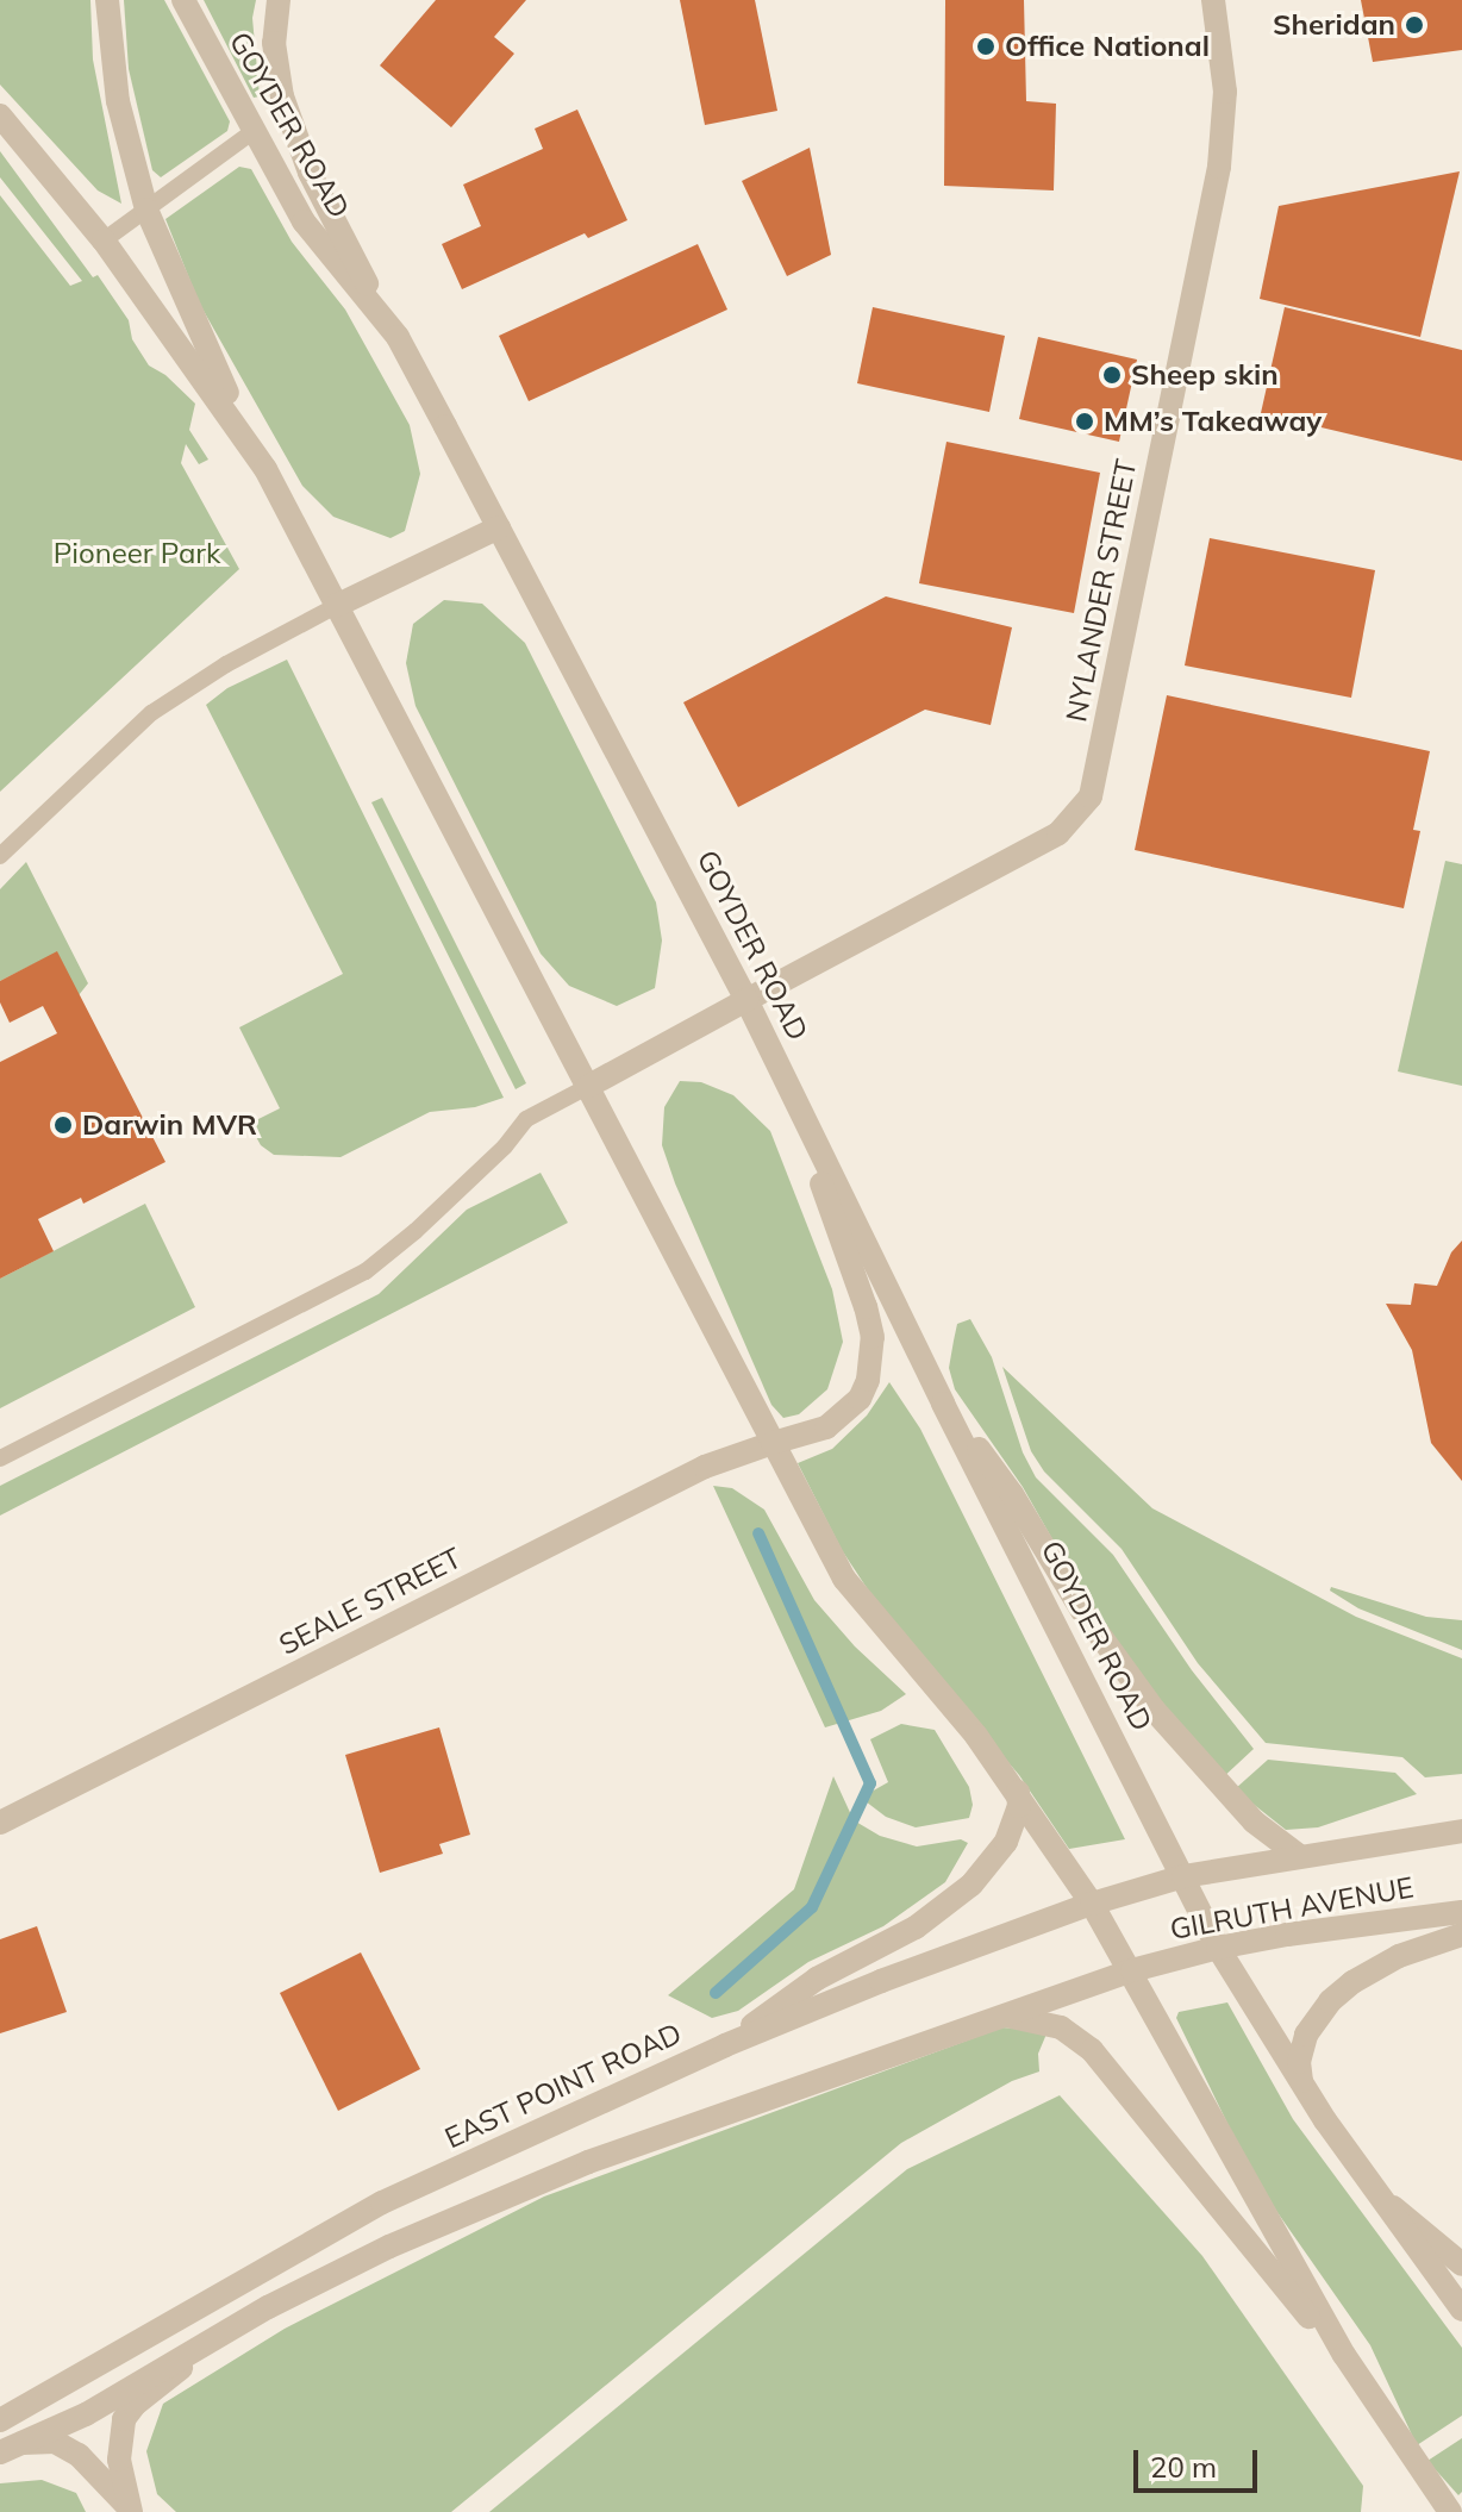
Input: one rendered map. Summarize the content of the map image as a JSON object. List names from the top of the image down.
{
  "streets": {
    "street": [
      "GOYDER ROAD",
      "NYLANDER STREET",
      "SEALE STREET",
      "GILRUTH AVENUE",
      "EAST POINT ROAD"
    ]
  },
  "crossings": [
    ["GOYDER ROAD", "NYLANDER STREET"],
    ["GOYDER ROAD", "SEALE STREET"],
    ["GOYDER ROAD", "GILRUTH AVENUE"],
    ["GOYDER ROAD", "EAST POINT ROAD"],
    ["GILRUTH AVENUE", "EAST POINT ROAD"]
  ],
  "parks": ["Pioneer Park"],
  "places": [
    "Sheridan",
    "Office National",
    "Sheep skin",
    "MM’s Takeaway",
    "Darwin MVR"
  ],
  "scale_bar": "20 m"
}
